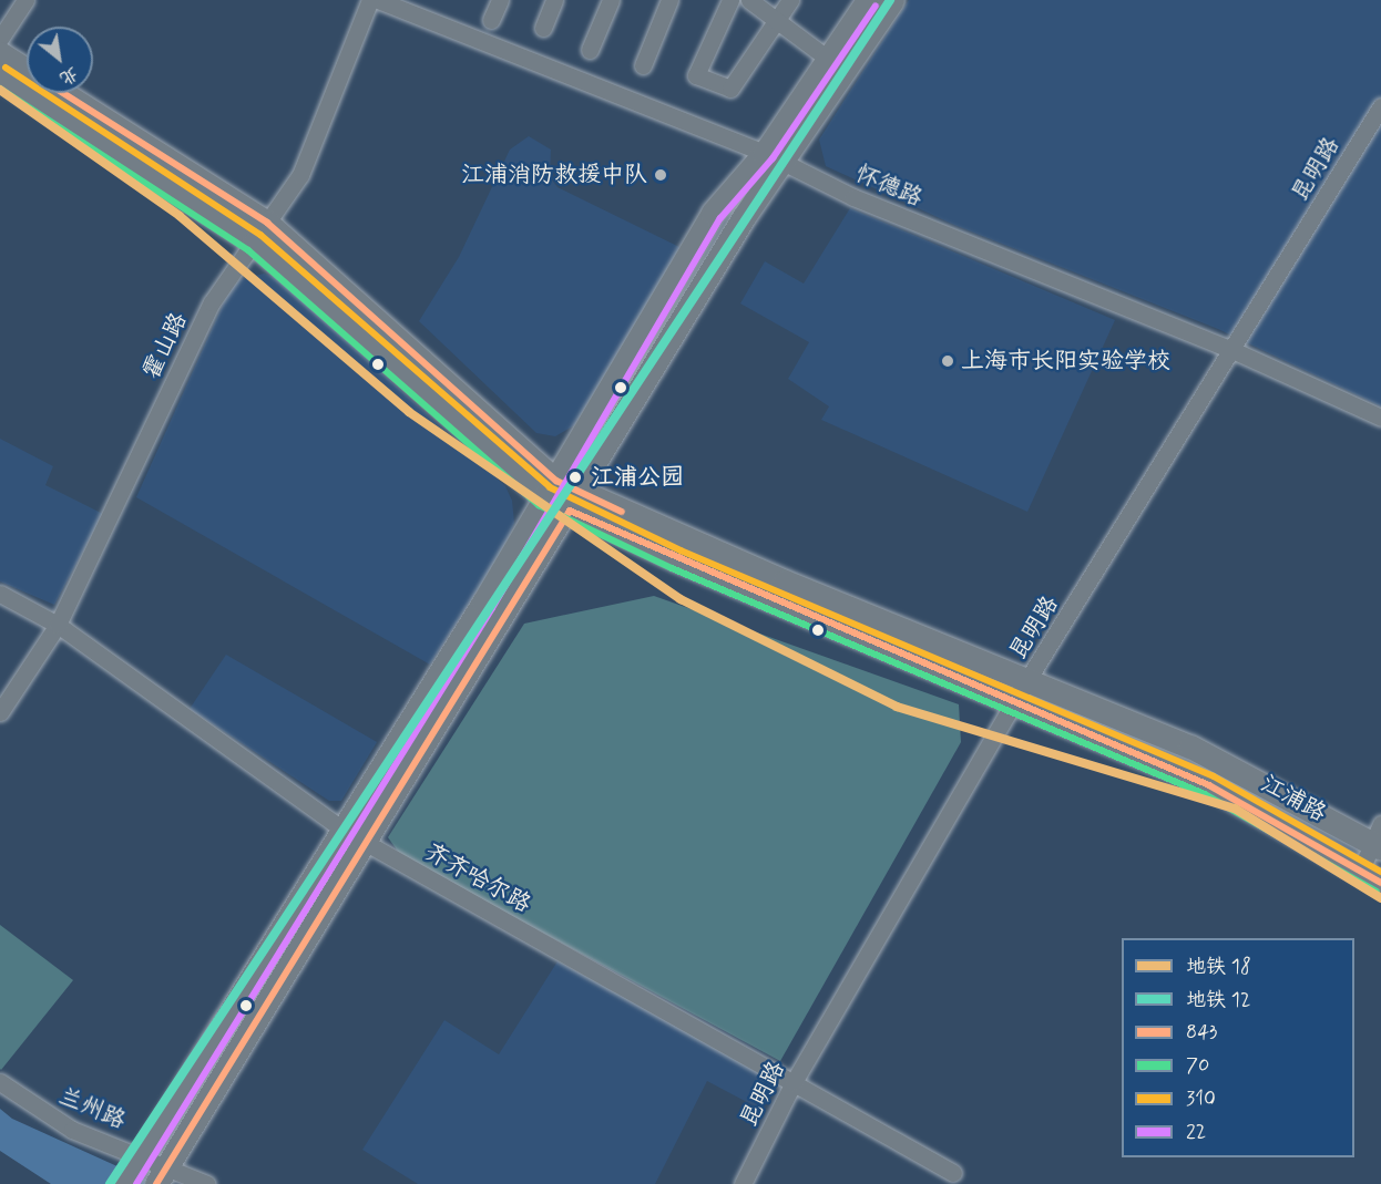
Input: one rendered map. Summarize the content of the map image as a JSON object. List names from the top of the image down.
{
  "streets": {
    "main road": ["江浦路"],
    "street": [
      "昆明路",
      "怀德路",
      "霍山路",
      "齐齐哈尔路",
      "兰州路"
    ]
  },
  "crossings": [
    ["昆明路", "怀德路"],
    ["昆明路", "江浦路"],
    ["昆明路", "齐齐哈尔路"],
    ["霍山路", "江浦路"],
    ["霍山路", "齐齐哈尔路"]
  ],
  "places": ["江浦消防救援中队", "上海市长阳实验学校", "江浦公园"],
  "lines": [
    "metro line 12",
    "transit line 22",
    "transit line 310",
    "transit line 70",
    "metro line 18",
    "transit line 843"
  ],
  "legend": [
    "地铁 18",
    "地铁 12",
    "843",
    "70",
    "310",
    "22"
  ],
  "north": "bottom right"
}
